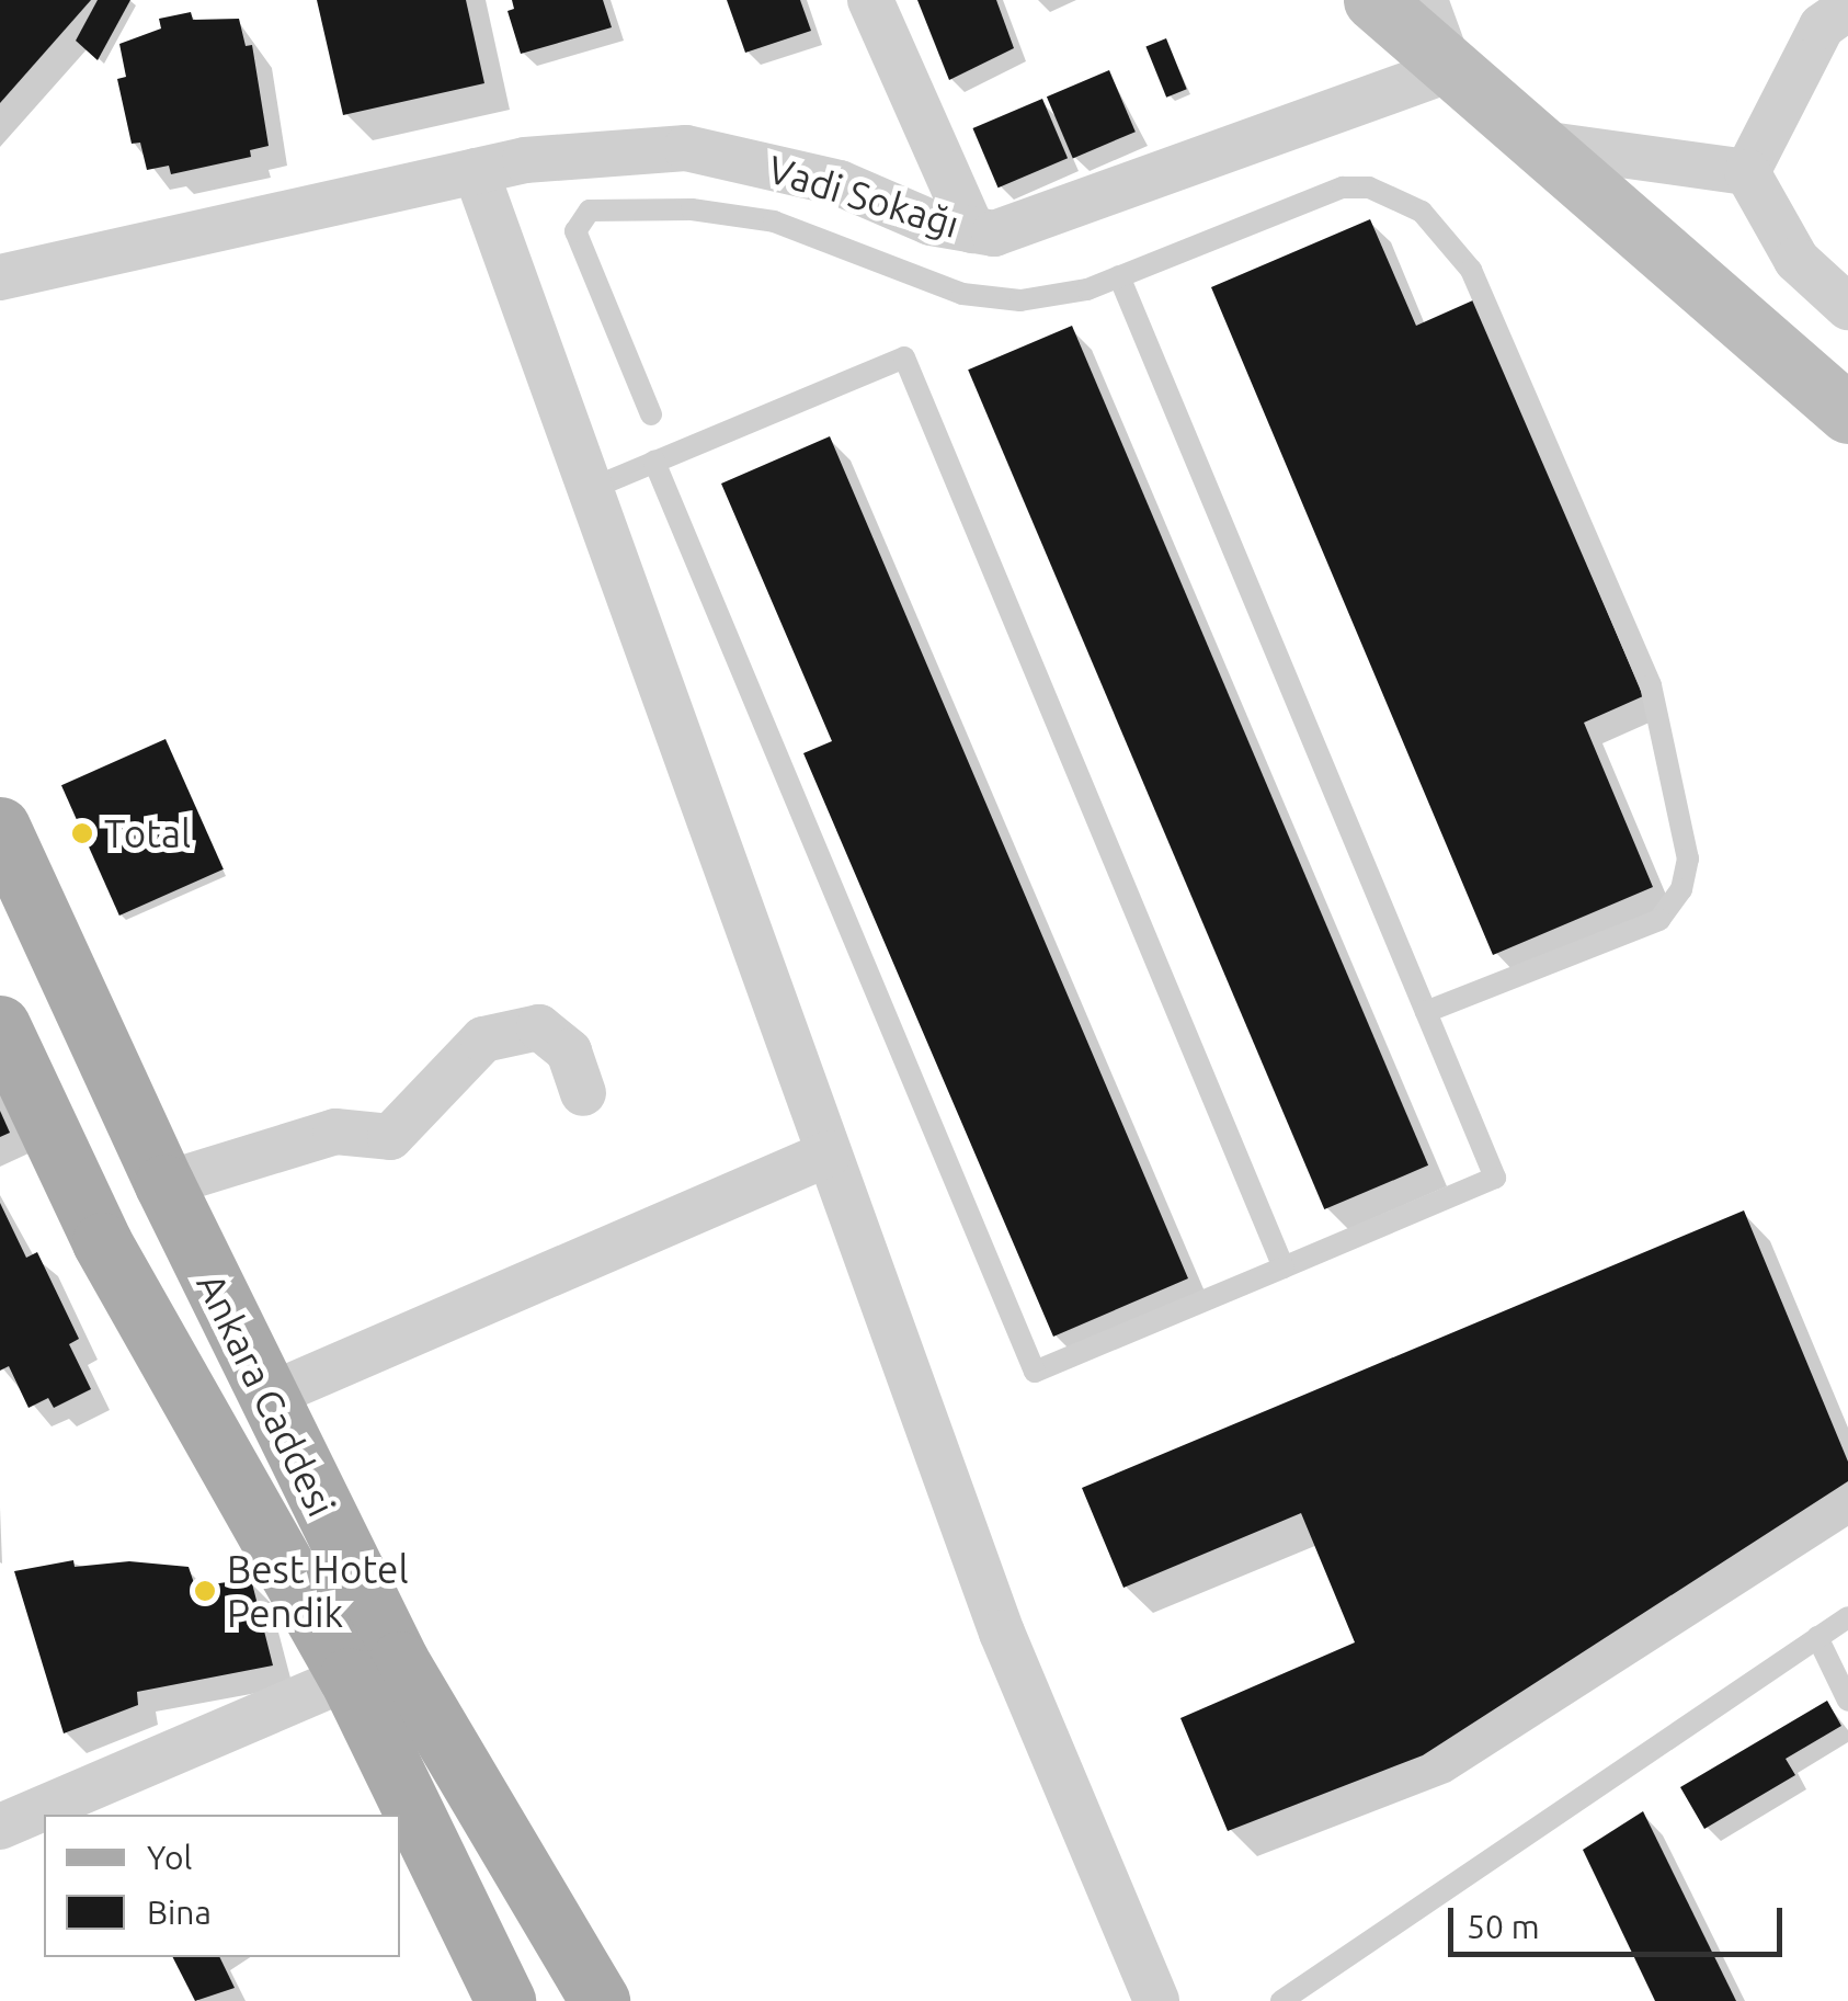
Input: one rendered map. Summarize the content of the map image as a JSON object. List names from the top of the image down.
{
  "streets": {
    "main road": ["Ankara Caddesi"],
    "street": ["Vadi Sokağı"]
  },
  "places": ["Total", "Best Hotel Pendik"],
  "legend": ["Yol", "Bina"],
  "scale_bar": "50 m"
}
